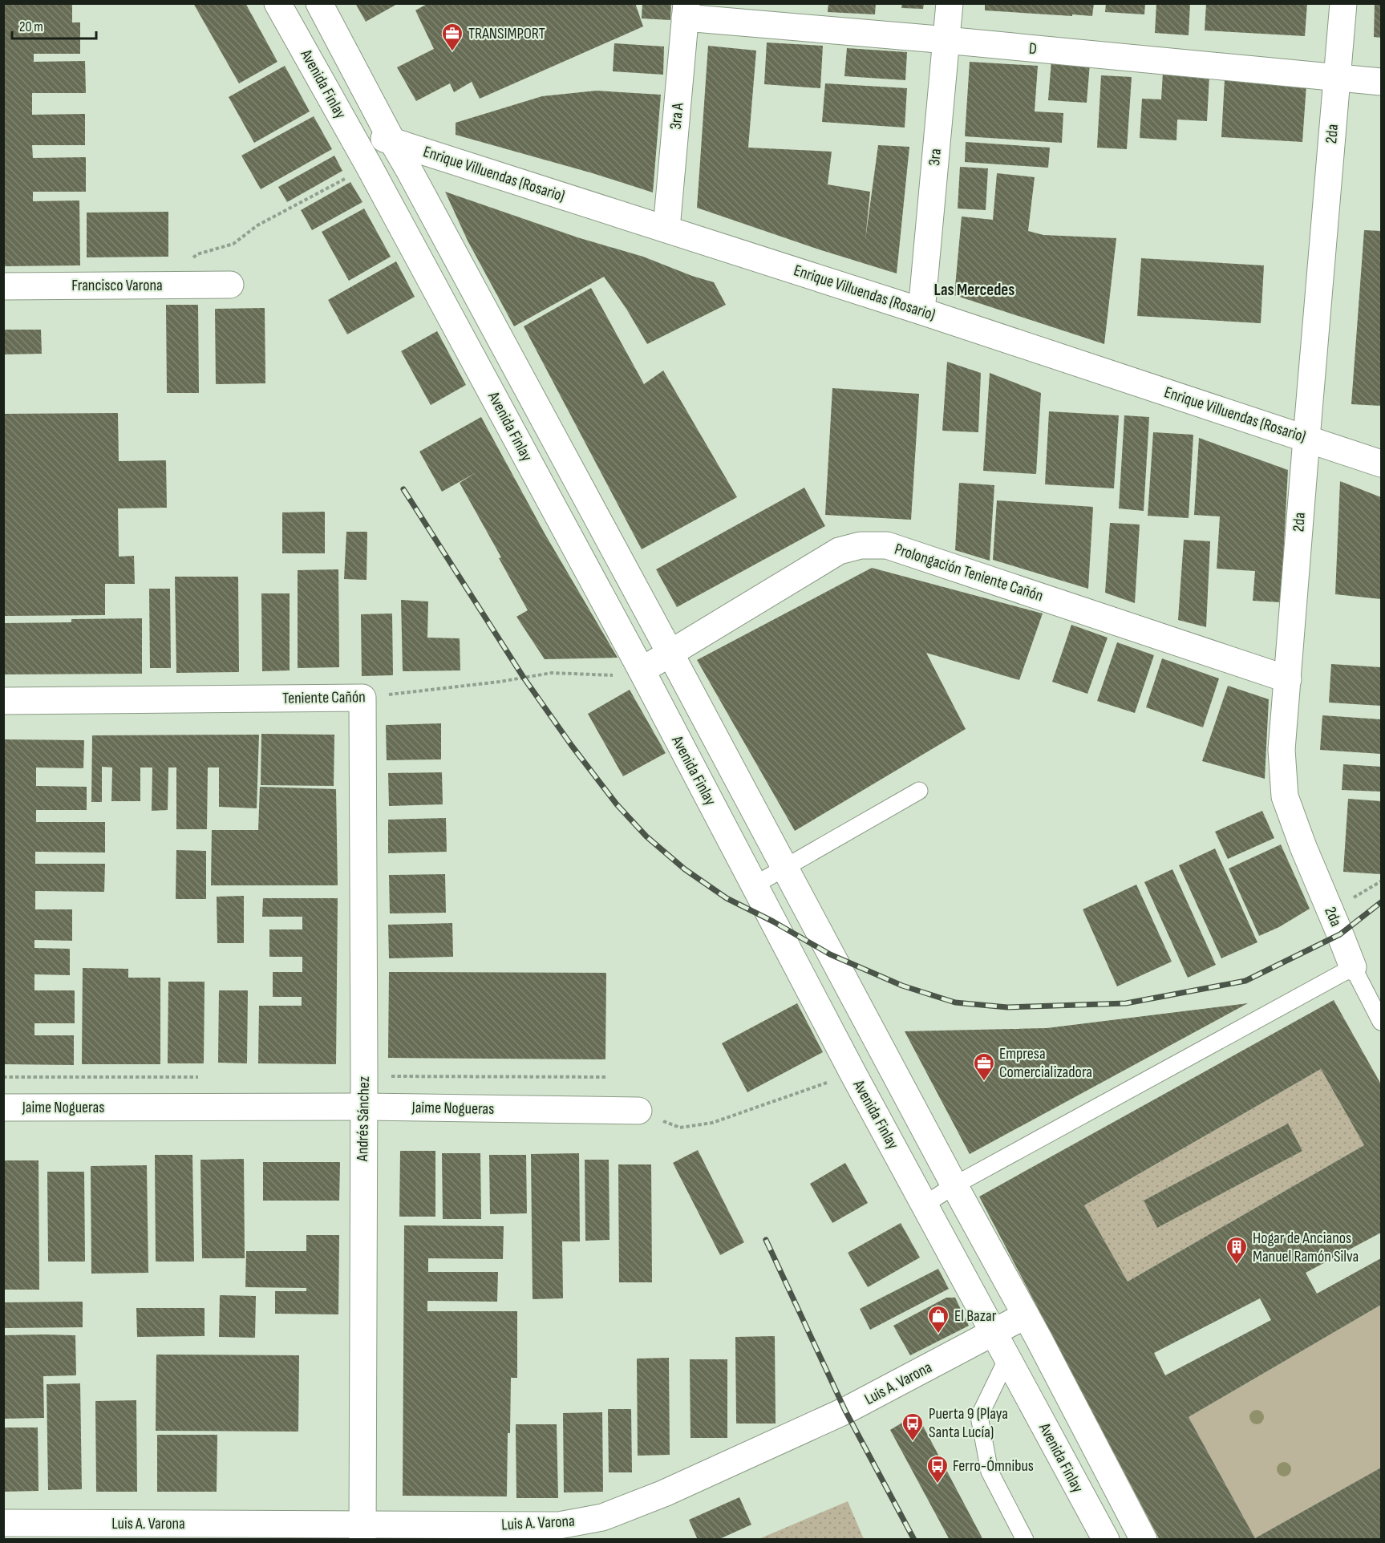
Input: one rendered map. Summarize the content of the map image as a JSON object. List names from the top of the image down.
{
  "streets": {
    "street": [
      "D",
      "Avenida Finlay",
      "3ra A",
      "2da",
      "3ra",
      "Enrique Villuendas (Rosario)",
      "Francisco Varona",
      "Prolongación Teniente Cañón",
      "Teniente Cañón",
      "Jaime Nogueras",
      "Andrés Sánchez",
      "Luis A. Varona"
    ]
  },
  "crossings": [
    ["D", "3ra A"],
    ["D", "2da"],
    ["D", "3ra"],
    ["Avenida Finlay", "Enrique Villuendas (Rosario)"],
    ["Avenida Finlay", "Prolongación Teniente Cañón"],
    ["Avenida Finlay", "Teniente Cañón"],
    ["Avenida Finlay", "Luis A. Varona"],
    ["3ra A", "Enrique Villuendas (Rosario)"],
    ["2da", "Enrique Villuendas (Rosario)"],
    ["2da", "Prolongación Teniente Cañón"],
    ["3ra", "Enrique Villuendas (Rosario)"],
    ["Prolongación Teniente Cañón", "Teniente Cañón"],
    ["Teniente Cañón", "Andrés Sánchez"],
    ["Jaime Nogueras", "Andrés Sánchez"],
    ["Andrés Sánchez", "Luis A. Varona"]
  ],
  "districts": ["Las Mercedes"],
  "places": {
    "office": ["TRANSIMPORT", "Empresa Comercializadora"],
    "building": ["Hogar de Ancianos Manuel Ramón Silva"],
    "shop": ["El Bazar"],
    "bus stop": ["Puerta 9 (Playa Santa Lucía)", "Ferro-Ómnibus"]
  },
  "scale_bar": "20 m"
}
